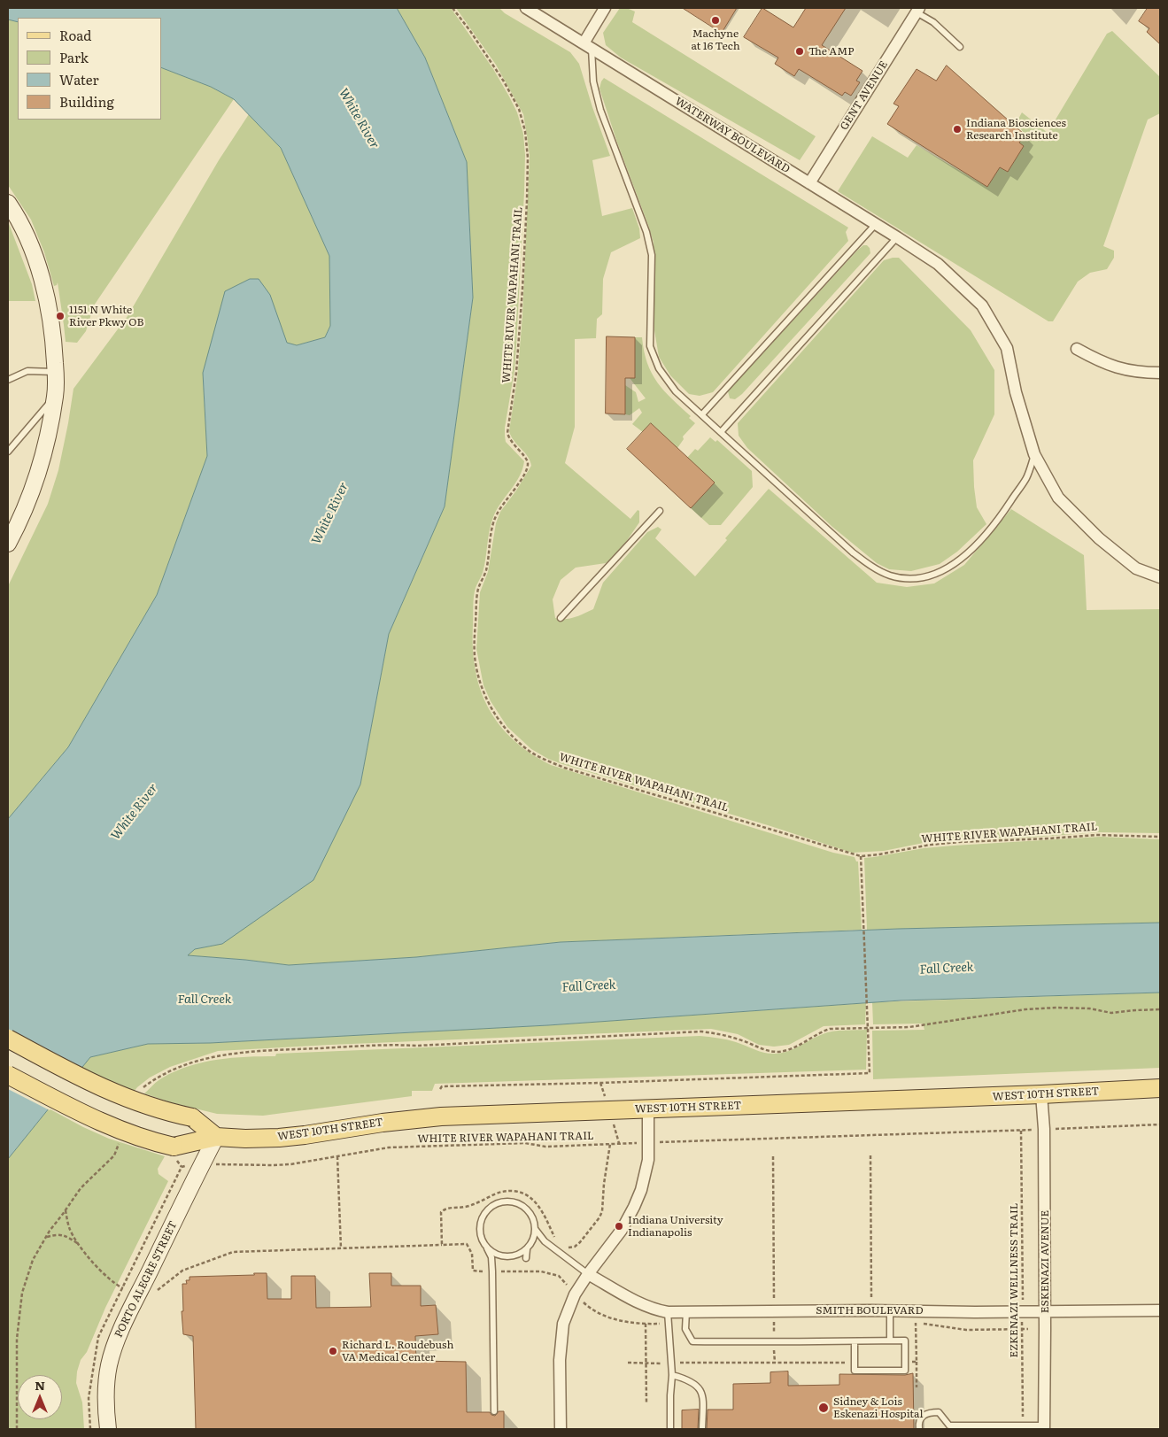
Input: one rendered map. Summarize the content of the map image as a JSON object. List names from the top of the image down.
{
  "streets": {
    "main road": ["WEST 10TH STREET", "PORTO ALEGRE STREET"],
    "street": [
      "GENT AVENUE",
      "WATERWAY BOULEVARD",
      "ESKENAZI AVENUE",
      "SMITH BOULEVARD"
    ],
    "path": ["WHITE RIVER WAPAHANI TRAIL", "EZKENAZI WELLNESS TRAIL"]
  },
  "crossings": [
    ["GENT AVENUE", "WATERWAY BOULEVARD"],
    ["WHITE RIVER WAPAHANI TRAIL", "PORTO ALEGRE STREET"],
    ["WEST 10TH STREET", "ESKENAZI AVENUE"],
    ["WEST 10TH STREET", "PORTO ALEGRE STREET"],
    ["ESKENAZI AVENUE", "SMITH BOULEVARD"],
    ["EZKENAZI WELLNESS TRAIL", "SMITH BOULEVARD"]
  ],
  "water": ["White River", "Fall Creek"],
  "places": [
    "Machyne at 16 Tech",
    "The AMP",
    "Indiana Biosciences Research Institute",
    "1151 N White River Pkwy OB",
    "Indiana University Indianapolis",
    "Richard L. Roudebush VA Medical Center",
    "Sidney & Lois Eskenazi Hospital"
  ],
  "legend": [
    "Road",
    "Park",
    "Water",
    "Building"
  ],
  "north": "top"
}
